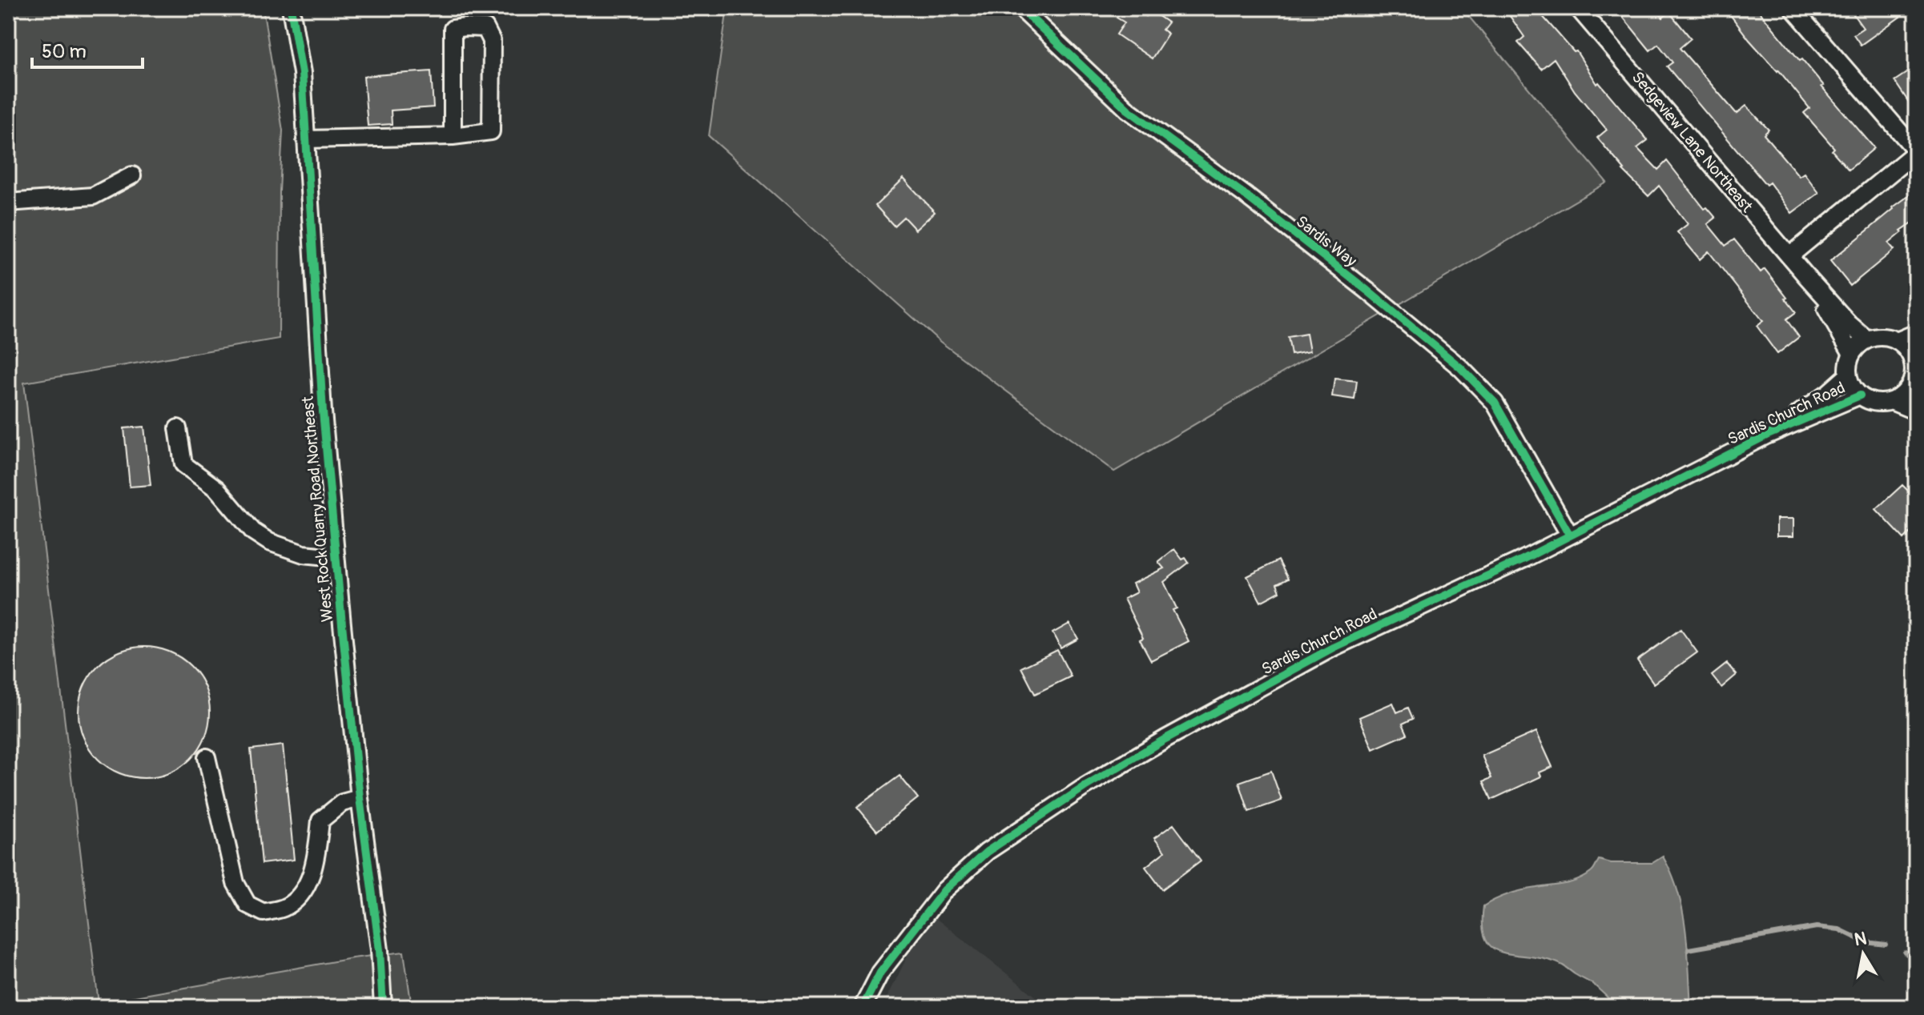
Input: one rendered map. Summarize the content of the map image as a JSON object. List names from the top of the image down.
{
  "streets": {
    "street": [
      "Sedgeview Lane Northeast",
      "Sardis Way",
      "Sardis Church Road",
      "West Rock Quarry Road Northeast"
    ]
  },
  "crossings": [
    ["Sedgeview Lane Northeast", "Sardis Church Road"],
    ["Sardis Way", "Sardis Church Road"]
  ],
  "scale_bar": "50 m",
  "north": "top"
}
